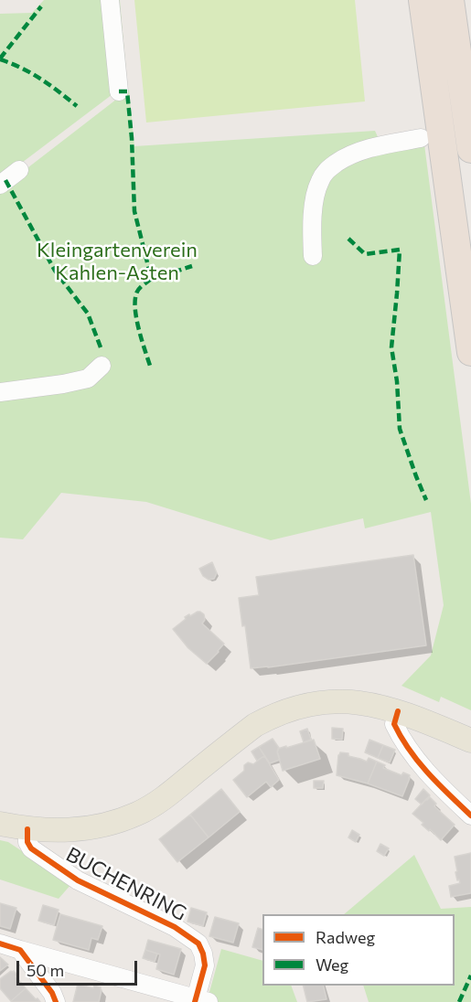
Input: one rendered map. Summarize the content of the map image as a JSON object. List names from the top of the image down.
{
  "streets": {
    "street": ["BUCHENRING"]
  },
  "parks": ["Kleingartenverein Kahlen-Asten"],
  "legend": ["Radweg", "Weg"],
  "scale_bar": "50 m"
}
